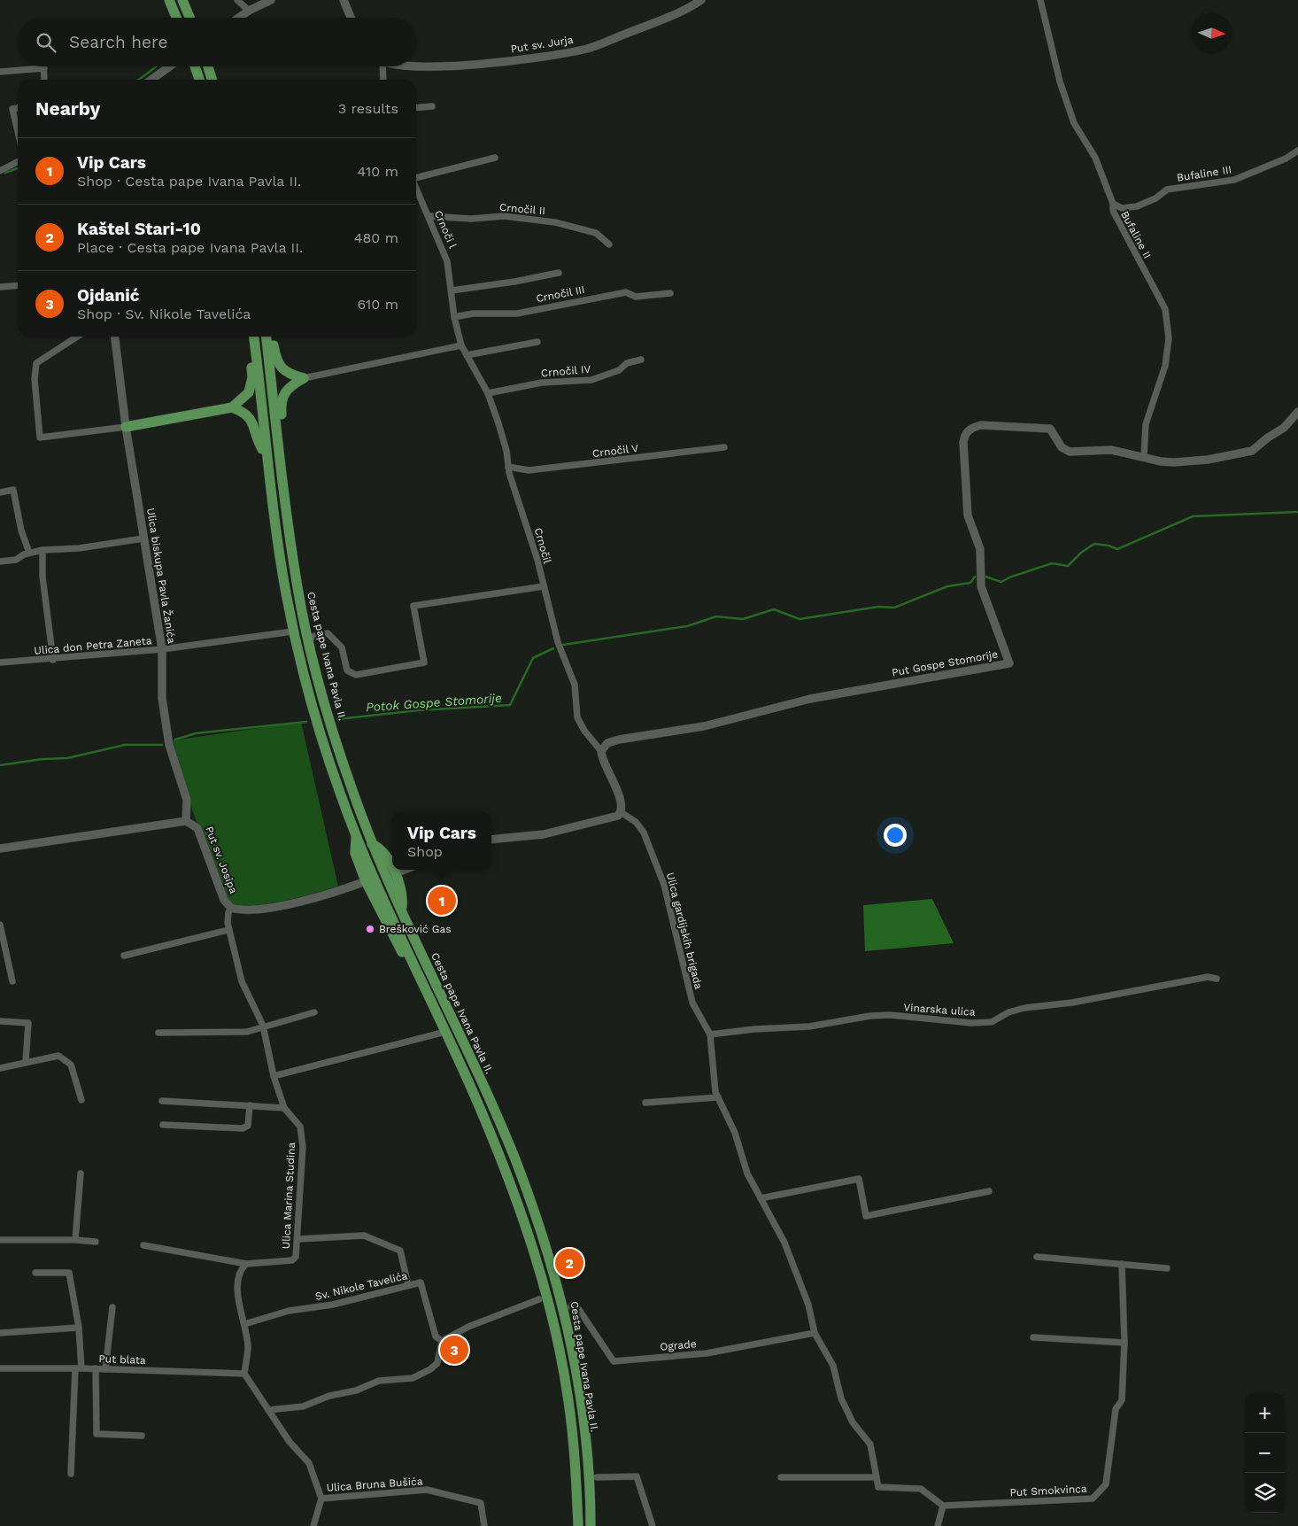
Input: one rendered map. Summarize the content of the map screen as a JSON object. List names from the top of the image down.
{
  "streets": {
    "main road": ["Cesta pape Ivana Pavla II."],
    "street": [
      "Put sv. Jurja",
      "Bufaline III",
      "Crnočil II",
      "Crnoči l",
      "Bufaline II",
      "Crnočil III",
      "Crnočil IV",
      "Crnočil V",
      "Crnočil",
      "Ulica biskupa Pavla Žanića",
      "Ulica don Petra Zaneta",
      "Put Gospe Stomorije",
      "Put sv. Josipa",
      "Ulica gardijskih brigada",
      "Vinarska ulica",
      "Ulica Marina Studina",
      "Sv. Nikole Tavelića",
      "Ograde",
      "Put blata",
      "Ulica Bruna Bušića",
      "Put Smokvinca"
    ]
  },
  "crossings": [
    ["Bufaline III", "Bufaline II"],
    ["Crnočil II", "Crnoči l"],
    ["Crnoči l", "Crnočil III"],
    ["Crnoči l", "Crnočil"],
    ["Bufaline II", "Put Gospe Stomorije"],
    ["Crnočil IV", "Crnočil"],
    ["Crnočil V", "Crnočil"],
    ["Crnočil", "Put Gospe Stomorije"],
    ["Ulica biskupa Pavla Žanića", "Ulica don Petra Zaneta"],
    ["Ulica biskupa Pavla Žanića", "Put sv. Josipa"],
    ["Ulica don Petra Zaneta", "Cesta pape Ivana Pavla II."],
    ["Put sv. Josipa", "Ulica Marina Studina"],
    ["Ulica gardijskih brigada", "Vinarska ulica"],
    ["Ulica gardijskih brigada", "Ograde"],
    ["Put blata", "Ulica Bruna Bušića"]
  ],
  "water": ["Potok Gospe Stomorije"],
  "places": ["Brešković Gas"],
  "north": "right",
  "page": {
    "search": "Search here",
    "heading": ["Nearby", "3 results"],
    "list": [
      {
        "mark": "1",
        "name": "Vip Cars",
        "note": "Shop · Cesta pape Ivana Pavla II.",
        "value": "410 m"
      },
      {
        "mark": "2",
        "name": "Kaštel Stari-10",
        "note": "Place · Cesta pape Ivana Pavla II.",
        "value": "480 m"
      },
      {
        "mark": "3",
        "name": "Ojdanić",
        "note": "Shop · Sv. Nikole Tavelića",
        "value": "610 m"
      }
    ],
    "popup": ["Vip Cars", "Shop"],
    "pins": ["1", "2", "3"],
    "map_buttons": ["+", "−"]
  }
}
